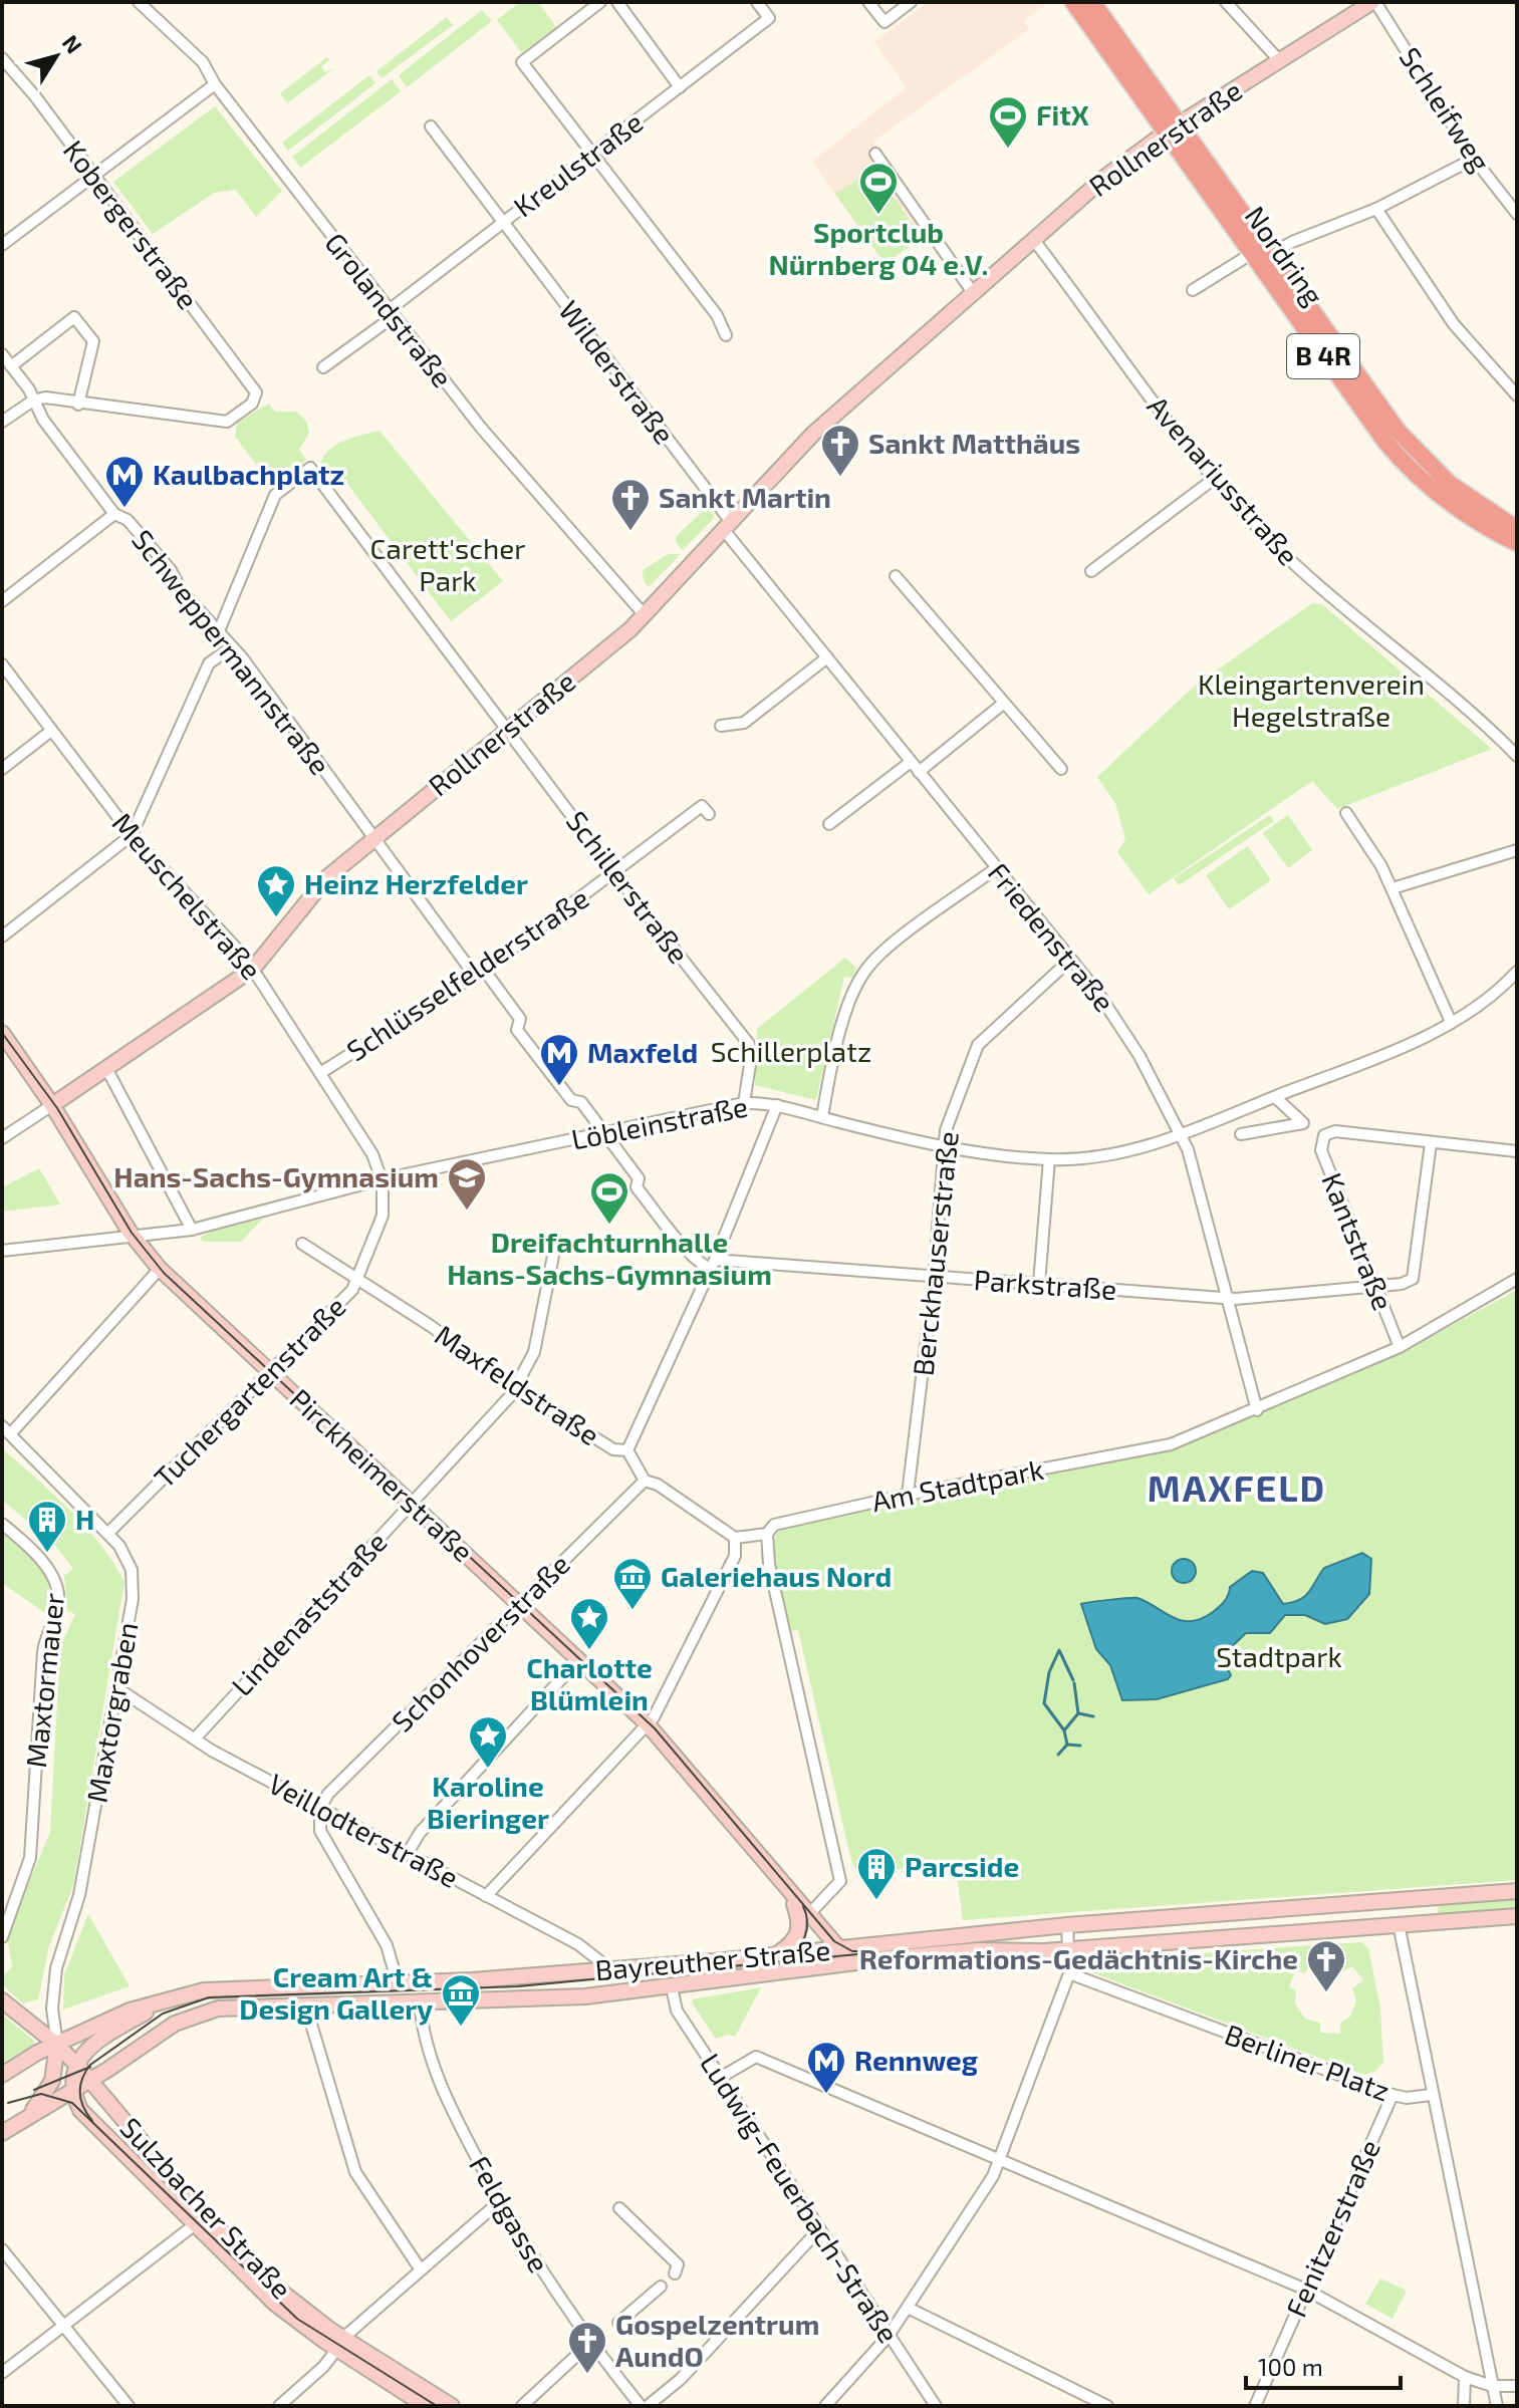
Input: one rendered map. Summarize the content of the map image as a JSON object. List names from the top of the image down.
{
  "streets": {
    "main road": [
      "Rollnerstraße",
      "Nordring",
      "B 4R",
      "Pirckheimerstraße",
      "Bayreuther Straße",
      "Sulzbacher Straße"
    ],
    "street": [
      "Schleifweg",
      "Kreulstraße",
      "Kobergerstraße",
      "Grolandstraße",
      "Wilderstraße",
      "Avenariusstraße",
      "Schweppermannstraße",
      "Schillerstraße",
      "Meuschelstraße",
      "Friedenstraße",
      "Schlüsselfelderstraße",
      "Löbleinstraße",
      "Kantstraße",
      "Berckhauserstraße",
      "Parkstraße",
      "Maxfeldstraße",
      "Tuchergartenstraße",
      "Am Stadtpark",
      "Lindenaststraße",
      "Schonhoverstraße",
      "Maxtormauer",
      "Maxtorgraben",
      "Veillodterstraße",
      "Berliner Platz",
      "Ludwig-Feuerbach-Straße",
      "Feldgasse",
      "Fenitzerstraße"
    ]
  },
  "crossings": [
    ["Schleifweg", "Rollnerstraße"],
    ["Rollnerstraße", "Nordring"],
    ["Rollnerstraße", "Grolandstraße"],
    ["Rollnerstraße", "Wilderstraße"],
    ["Rollnerstraße", "Avenariusstraße"],
    ["Rollnerstraße", "Schweppermannstraße"],
    ["Rollnerstraße", "Schillerstraße"],
    ["Rollnerstraße", "Meuschelstraße"],
    ["Rollnerstraße", "Friedenstraße"],
    ["Rollnerstraße", "Pirckheimerstraße"],
    ["Kreulstraße", "Grolandstraße"],
    ["Kreulstraße", "Wilderstraße"],
    ["Wilderstraße", "Friedenstraße"],
    ["Schweppermannstraße", "Schillerstraße"],
    ["Schweppermannstraße", "Schlüsselfelderstraße"],
    ["Schweppermannstraße", "Löbleinstraße"],
    ["Schillerstraße", "Schlüsselfelderstraße"],
    ["Schillerstraße", "Löbleinstraße"],
    ["Meuschelstraße", "Schlüsselfelderstraße"],
    ["Meuschelstraße", "Löbleinstraße"],
    ["Friedenstraße", "Löbleinstraße"],
    ["Friedenstraße", "Berckhauserstraße"],
    ["Friedenstraße", "Parkstraße"],
    ["Friedenstraße", "Am Stadtpark"],
    ["Löbleinstraße", "Berckhauserstraße"],
    ["Kantstraße", "Parkstraße"],
    ["Kantstraße", "Am Stadtpark"],
    ["Berckhauserstraße", "Parkstraße"],
    ["Berckhauserstraße", "Am Stadtpark"],
    ["Maxfeldstraße", "Tuchergartenstraße"],
    ["Maxfeldstraße", "Lindenaststraße"],
    ["Maxfeldstraße", "Schonhoverstraße"],
    ["Tuchergartenstraße", "Pirckheimerstraße"],
    ["Tuchergartenstraße", "Maxtorgraben"],
    ["Pirckheimerstraße", "Lindenaststraße"],
    ["Pirckheimerstraße", "Schonhoverstraße"],
    ["Pirckheimerstraße", "Bayreuther Straße"],
    ["Lindenaststraße", "Veillodterstraße"],
    ["Schonhoverstraße", "Veillodterstraße"],
    ["Maxtorgraben", "Veillodterstraße"],
    ["Maxtorgraben", "Bayreuther Straße"],
    ["Maxtorgraben", "Sulzbacher Straße"],
    ["Veillodterstraße", "Bayreuther Straße"],
    ["Bayreuther Straße", "Berliner Platz"],
    ["Bayreuther Straße", "Ludwig-Feuerbach-Straße"],
    ["Bayreuther Straße", "Sulzbacher Straße"],
    ["Bayreuther Straße", "Feldgasse"],
    ["Berliner Platz", "Fenitzerstraße"]
  ],
  "districts": ["MAXFELD"],
  "parks": [
    "Carett'scher Park",
    "Kleingartenverein Hegelstraße",
    "Schillerplatz",
    "Stadtpark"
  ],
  "places": {
    "sports": ["FitX", "Sportclub Nürnberg 04 e.V.", "Dreifachturnhalle Hans-Sachs-Gymnasium"],
    "church": [
      "Sankt Matthäus",
      "Sankt Martin",
      "Reformations-Gedächtnis-Kirche",
      "Gospelzentrum AundO"
    ],
    "metro station": ["Kaulbachplatz", "Maxfeld", "Rennweg"],
    "place": ["Heinz Herzfelder", "Charlotte Blümlein", "Karoline Bieringer"],
    "school or university": ["Hans-Sachs-Gymnasium"],
    "building": ["H", "Parcside"],
    "museum": ["Galeriehaus Nord", "Cream Art & Design Gallery"]
  },
  "scale_bar": "100 m",
  "north": "top right"
}
